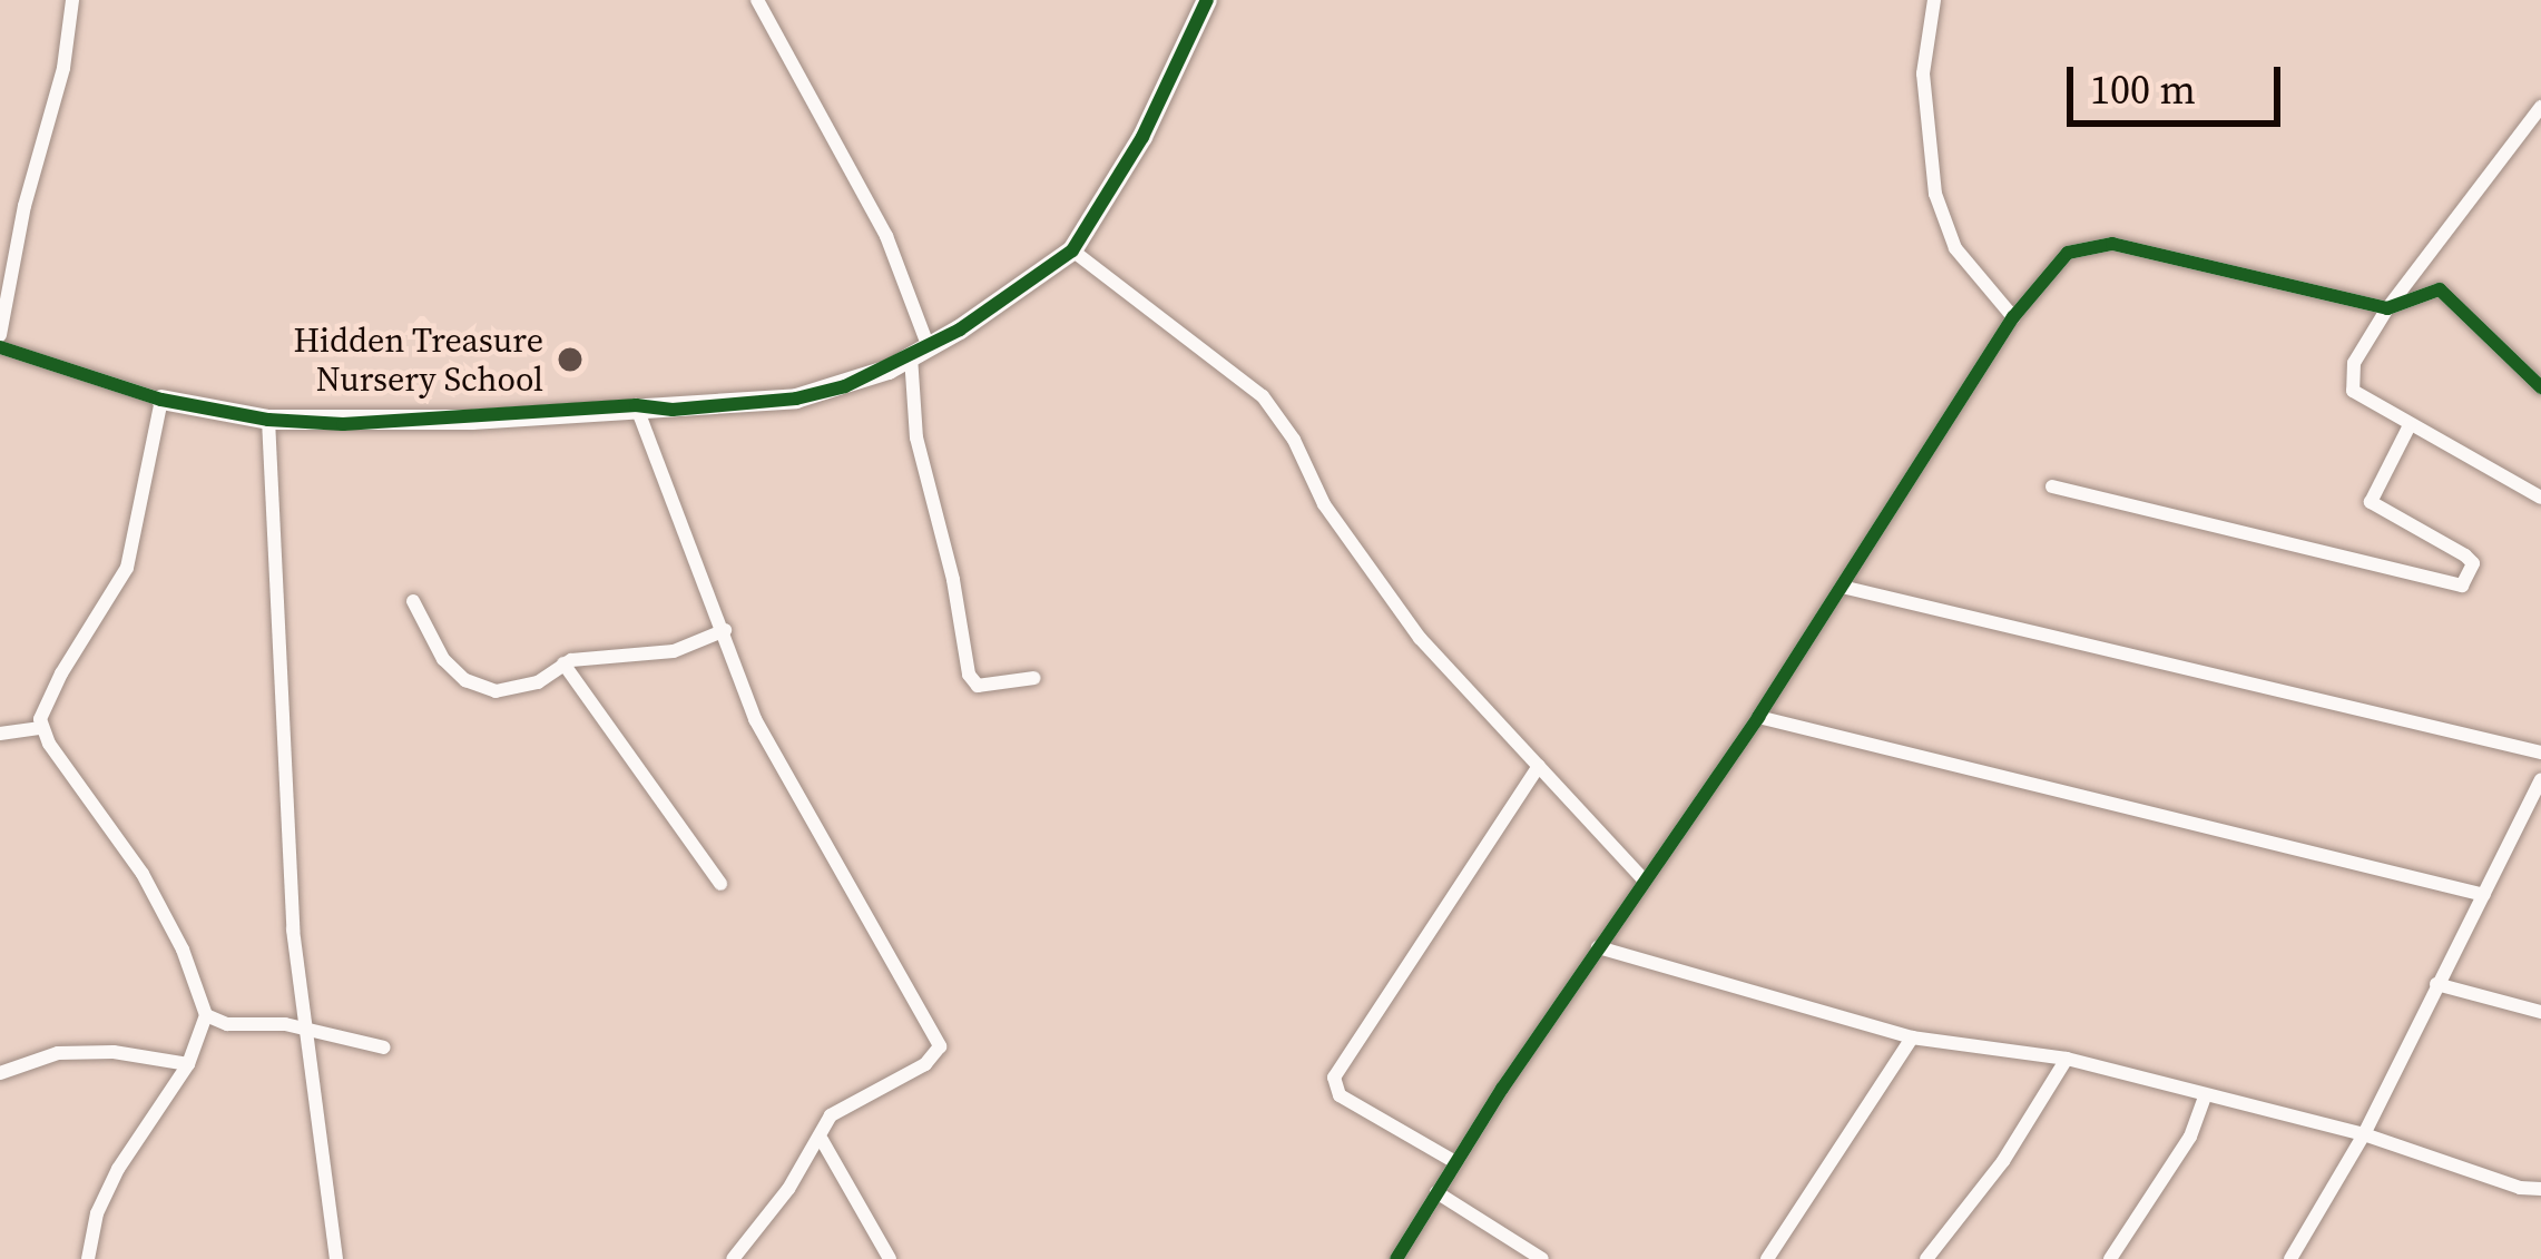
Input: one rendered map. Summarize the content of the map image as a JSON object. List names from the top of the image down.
{
  "places": ["Hidden Treasure Nursery School"],
  "scale_bar": "100 m"
}
